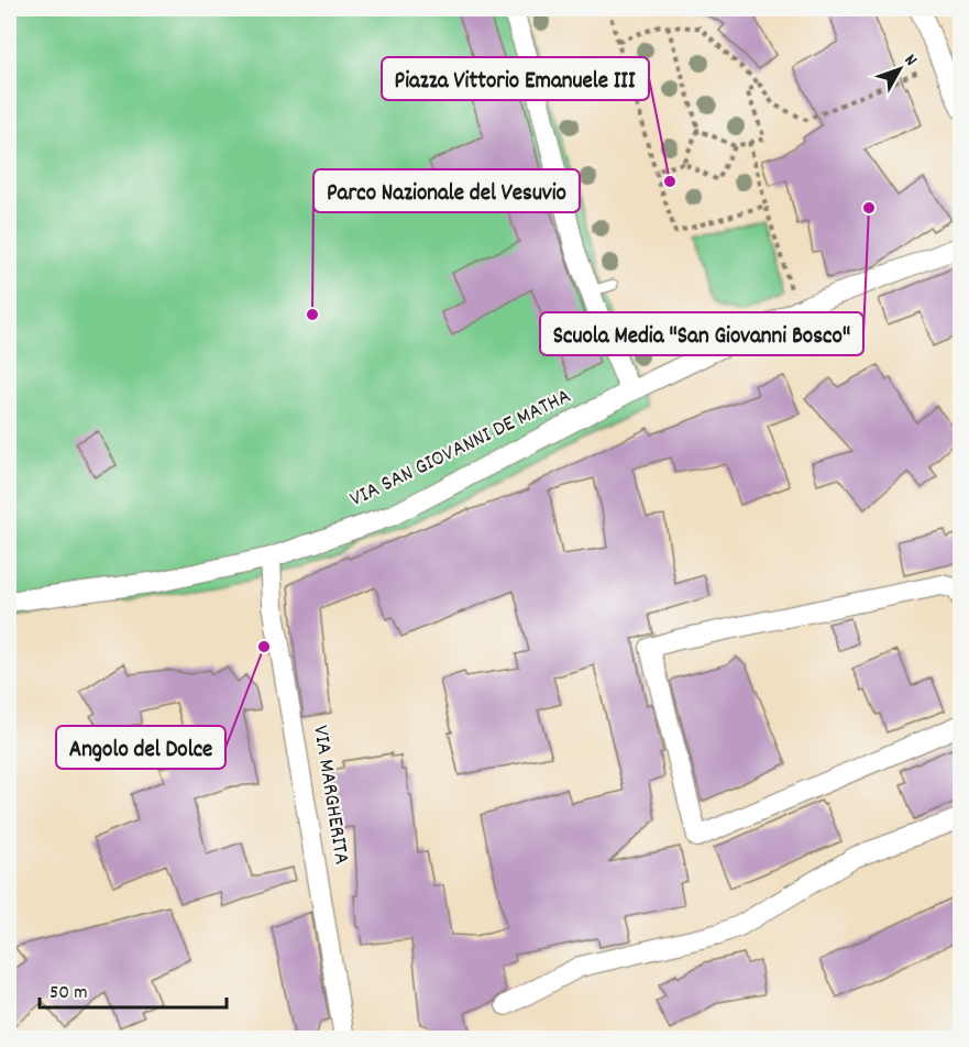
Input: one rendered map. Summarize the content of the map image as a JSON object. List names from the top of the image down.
{
  "streets": {
    "street": ["VIA SAN GIOVANNI DE MATHA", "VIA MARGHERITA"]
  },
  "crossings": [
    ["VIA SAN GIOVANNI DE MATHA", "VIA MARGHERITA"]
  ],
  "places": [
    "Piazza Vittorio Emanuele III",
    "Scuola Media \"San Giovanni Bosco\"",
    "Parco Nazionale del Vesuvio",
    "Angolo del Dolce"
  ],
  "scale_bar": "50 m",
  "north": "top right"
}
